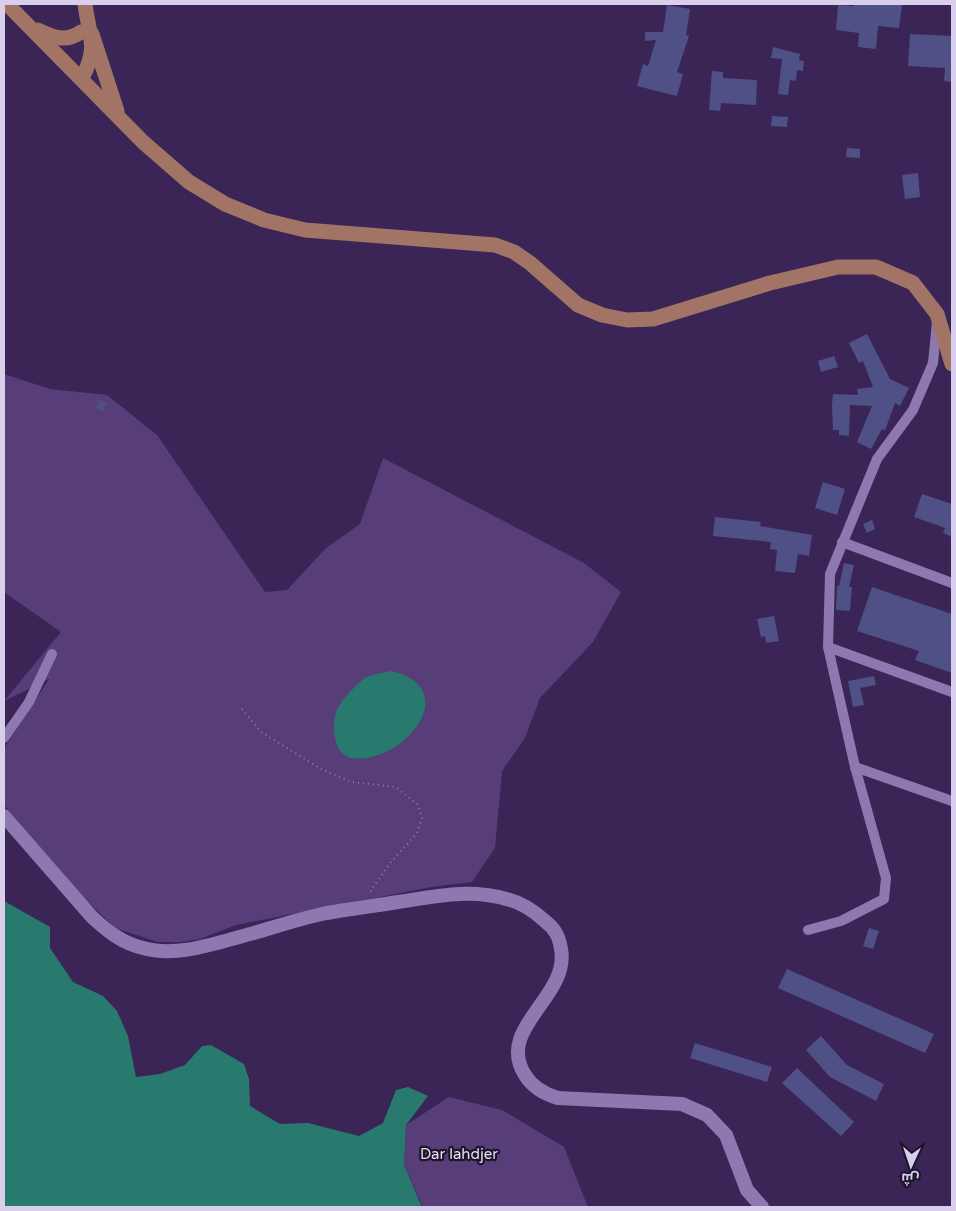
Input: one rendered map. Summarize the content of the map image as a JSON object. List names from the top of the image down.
{
  "parks": ["Dar lahdjer"],
  "north": "bottom"
}
